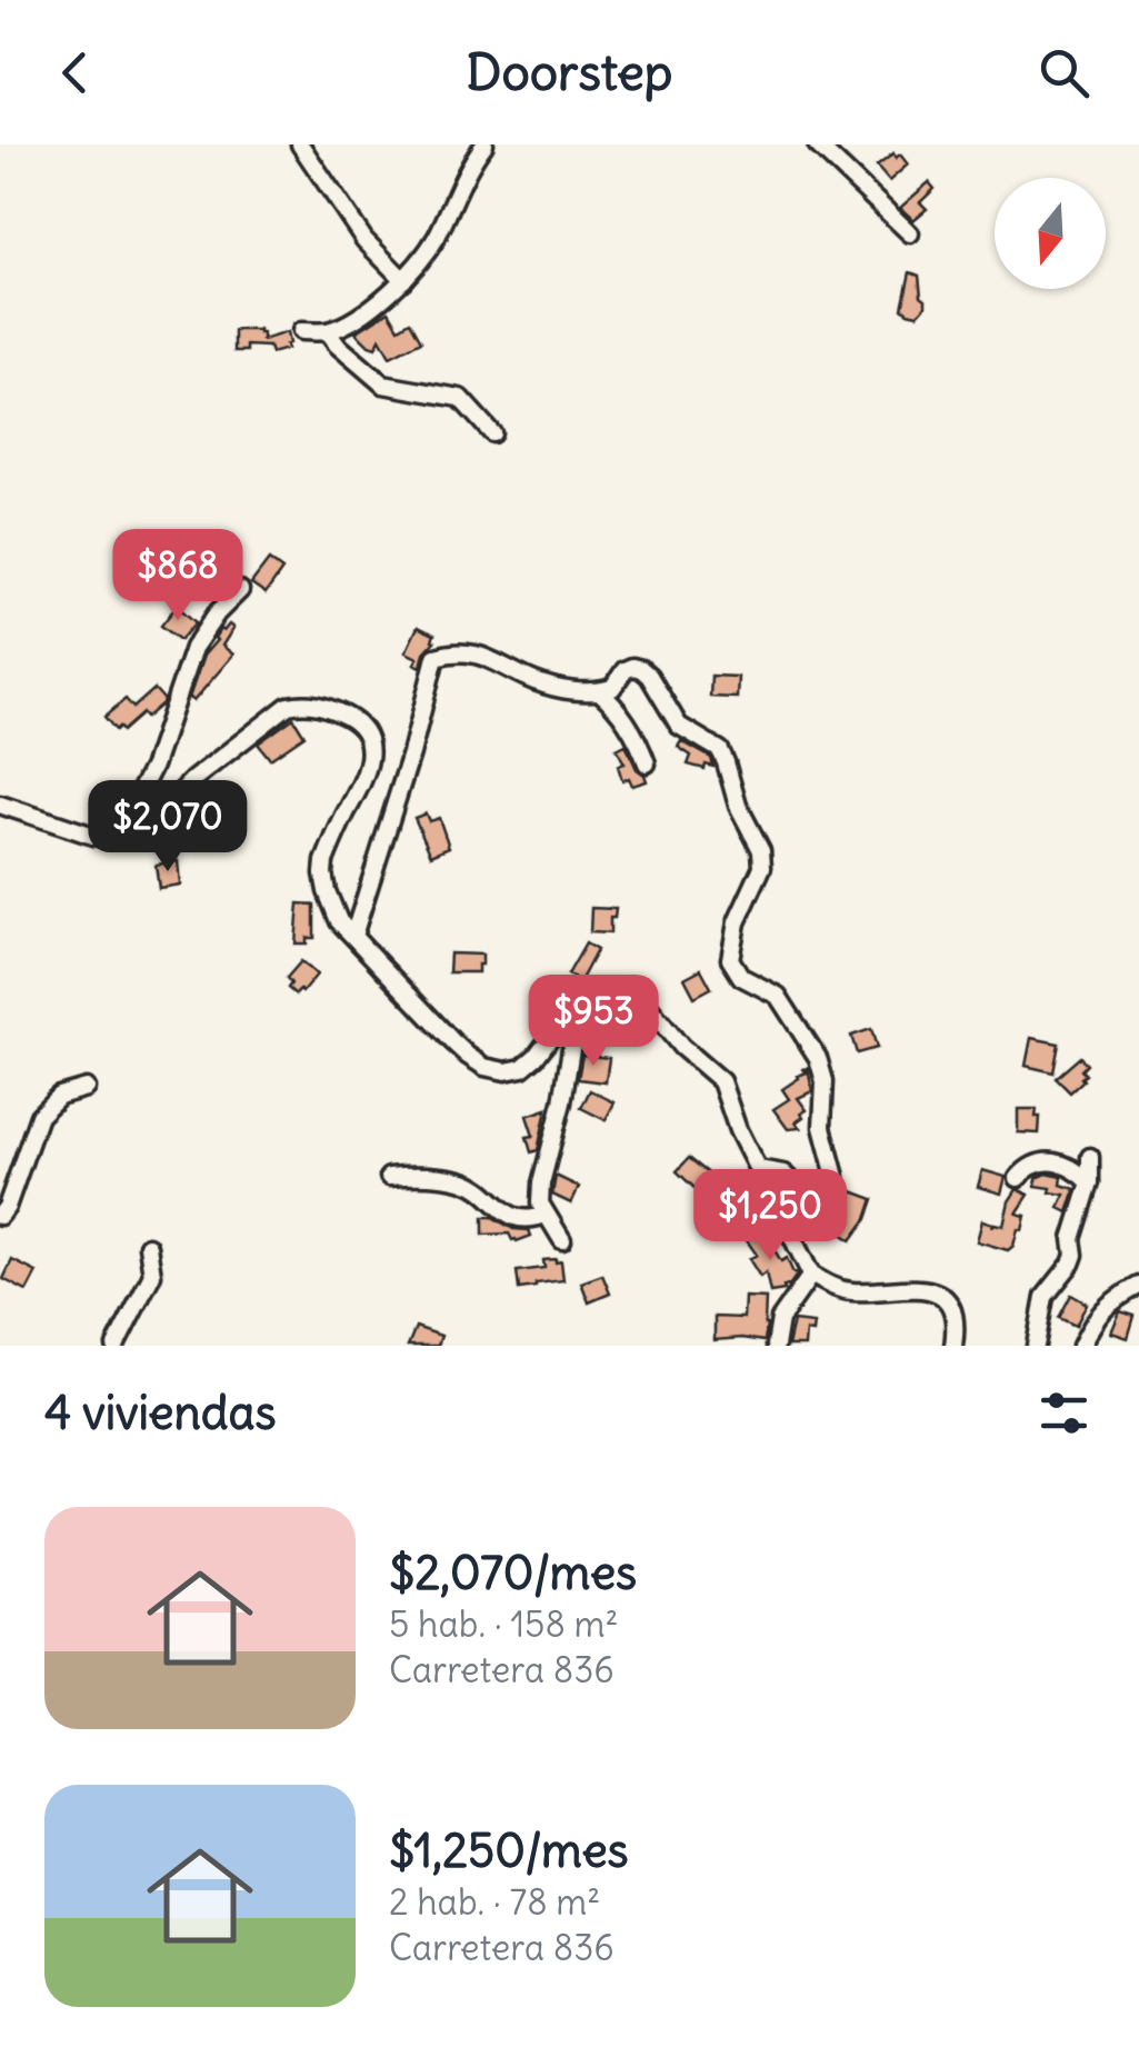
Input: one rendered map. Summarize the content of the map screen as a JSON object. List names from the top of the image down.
{
  "north": "bottom",
  "page": {
    "header": "Doorstep",
    "price": [
      "$868",
      "$2,070",
      "$953",
      "$1,250"
    ],
    "heading": "4 viviendas",
    "list": [
      {
        "name": "$2,070/mes",
        "note": "5 hab. · 158 m² · Carretera 836"
      },
      {
        "name": "$1,250/mes",
        "note": "2 hab. · 78 m² · Carretera 836"
      }
    ]
  }
}
